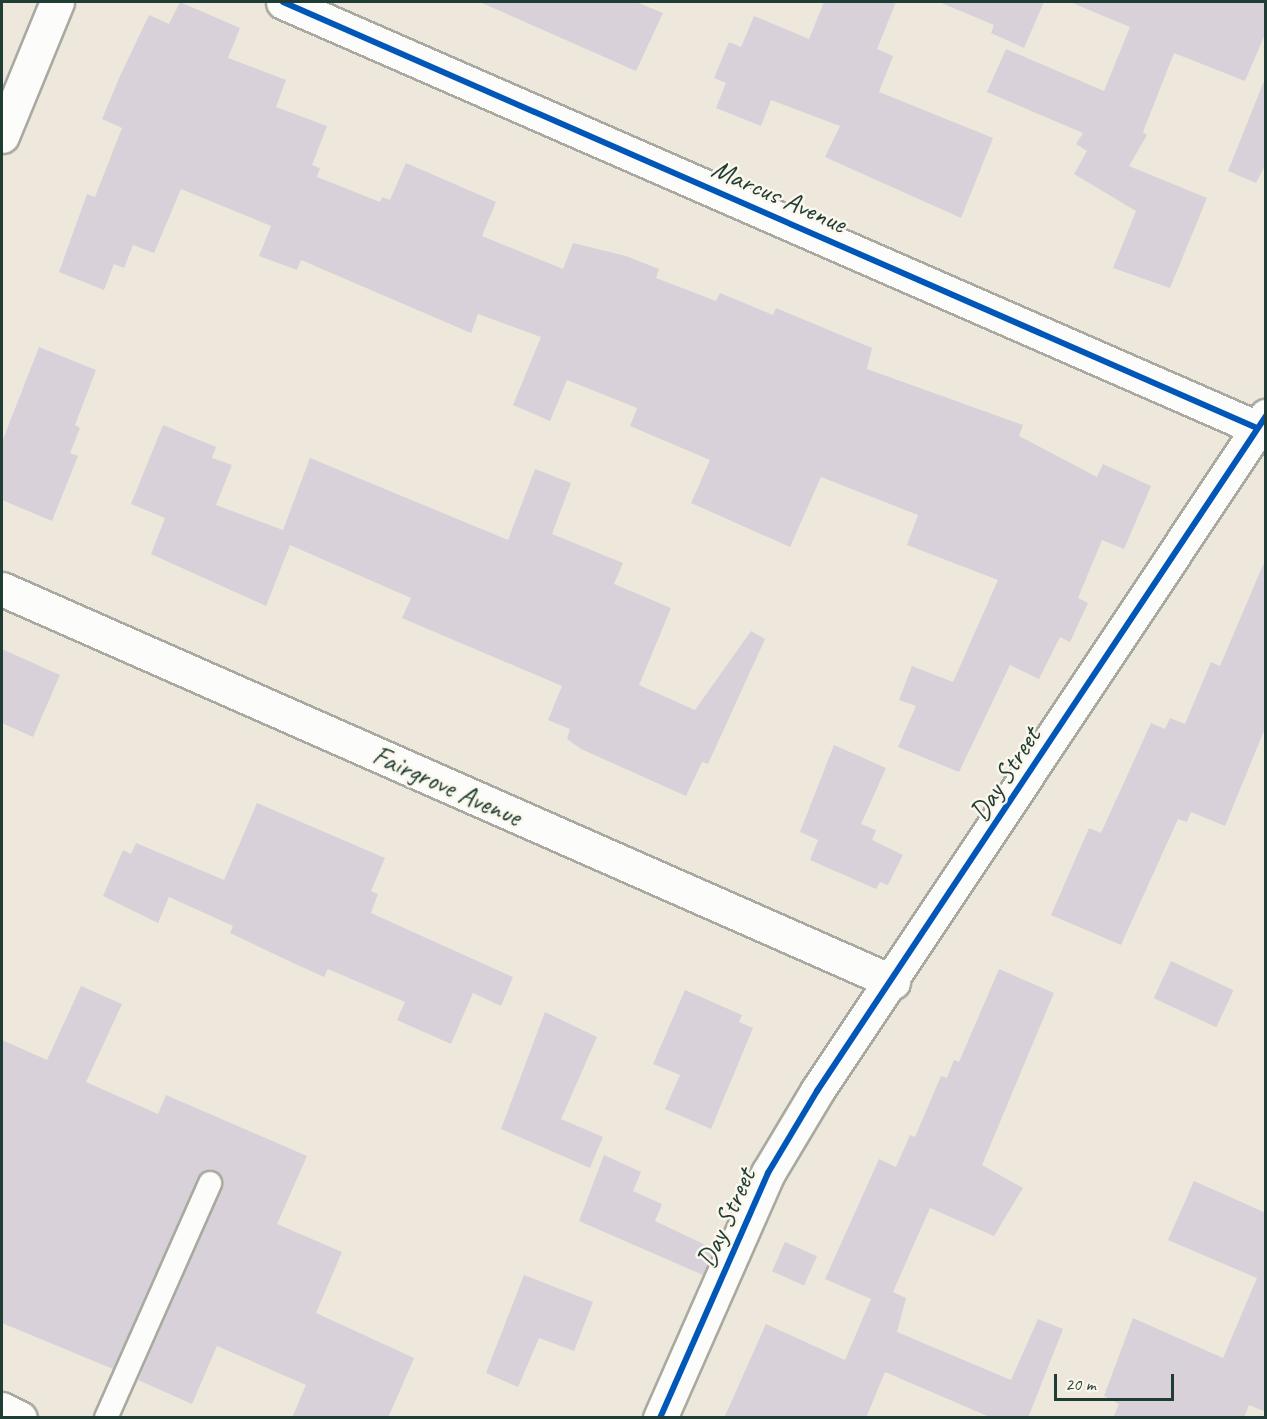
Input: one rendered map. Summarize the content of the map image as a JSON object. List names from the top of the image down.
{
  "streets": {
    "street": ["Marcus Avenue", "Day Street", "Fairgrove Avenue"]
  },
  "crossings": [
    ["Marcus Avenue", "Day Street"],
    ["Day Street", "Fairgrove Avenue"]
  ],
  "scale_bar": "20 m"
}
